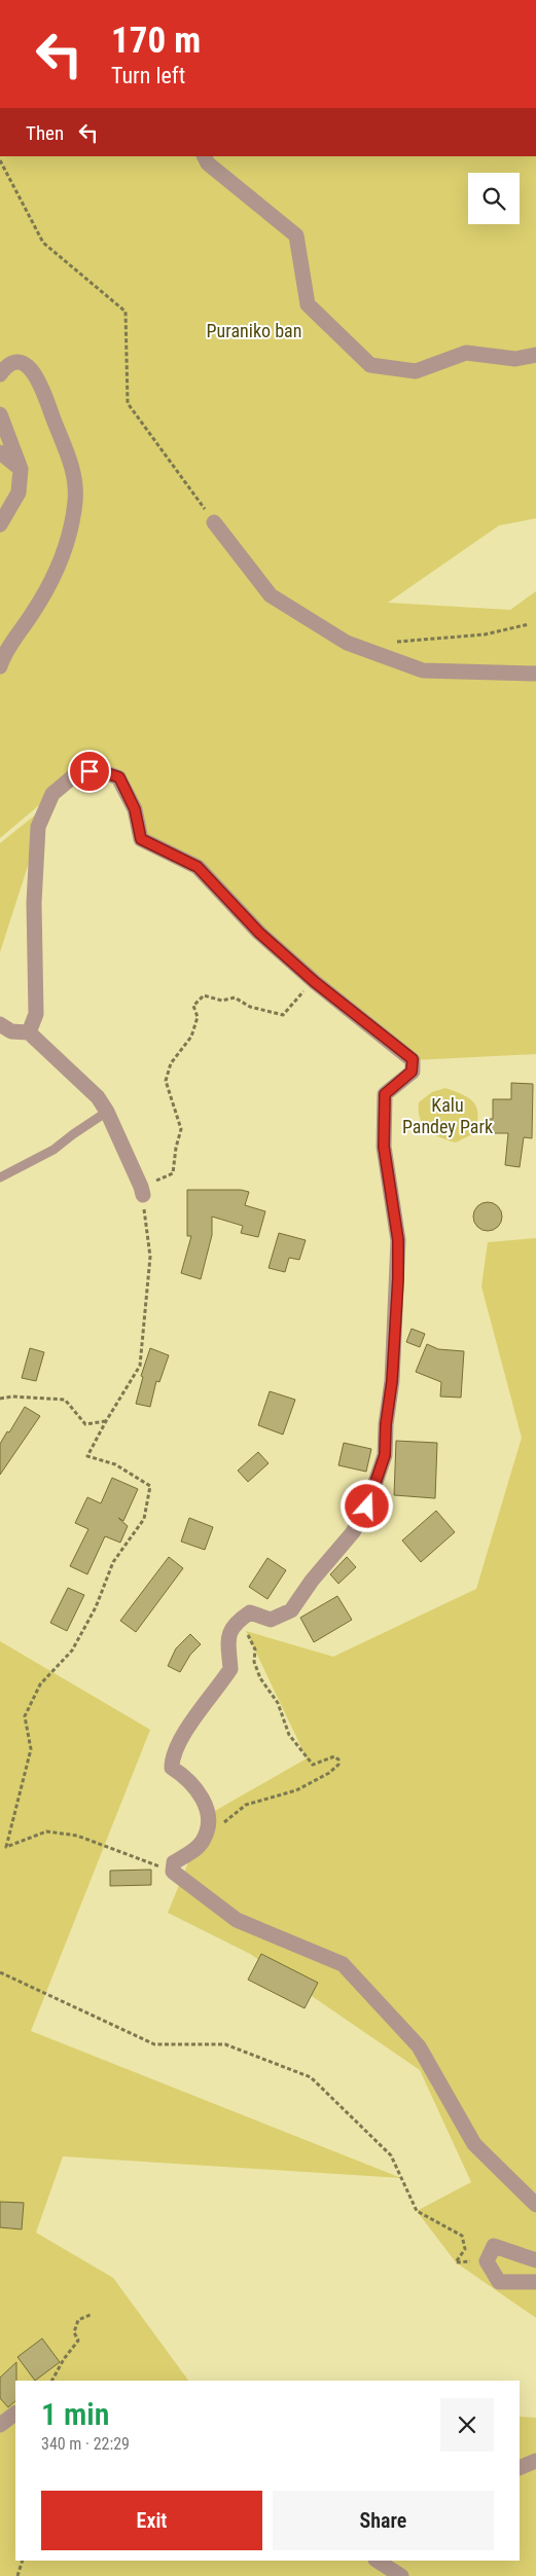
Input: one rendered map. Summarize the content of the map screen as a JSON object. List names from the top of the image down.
{
  "parks": ["Puraniko ban", "Kalu Pandey Park"],
  "page": {
    "turn": ["170 m", "Turn left"],
    "then": "Then",
    "heading": ["1 min", "340 m · 22:29"],
    "buttons": ["Exit", "Share"]
  }
}
